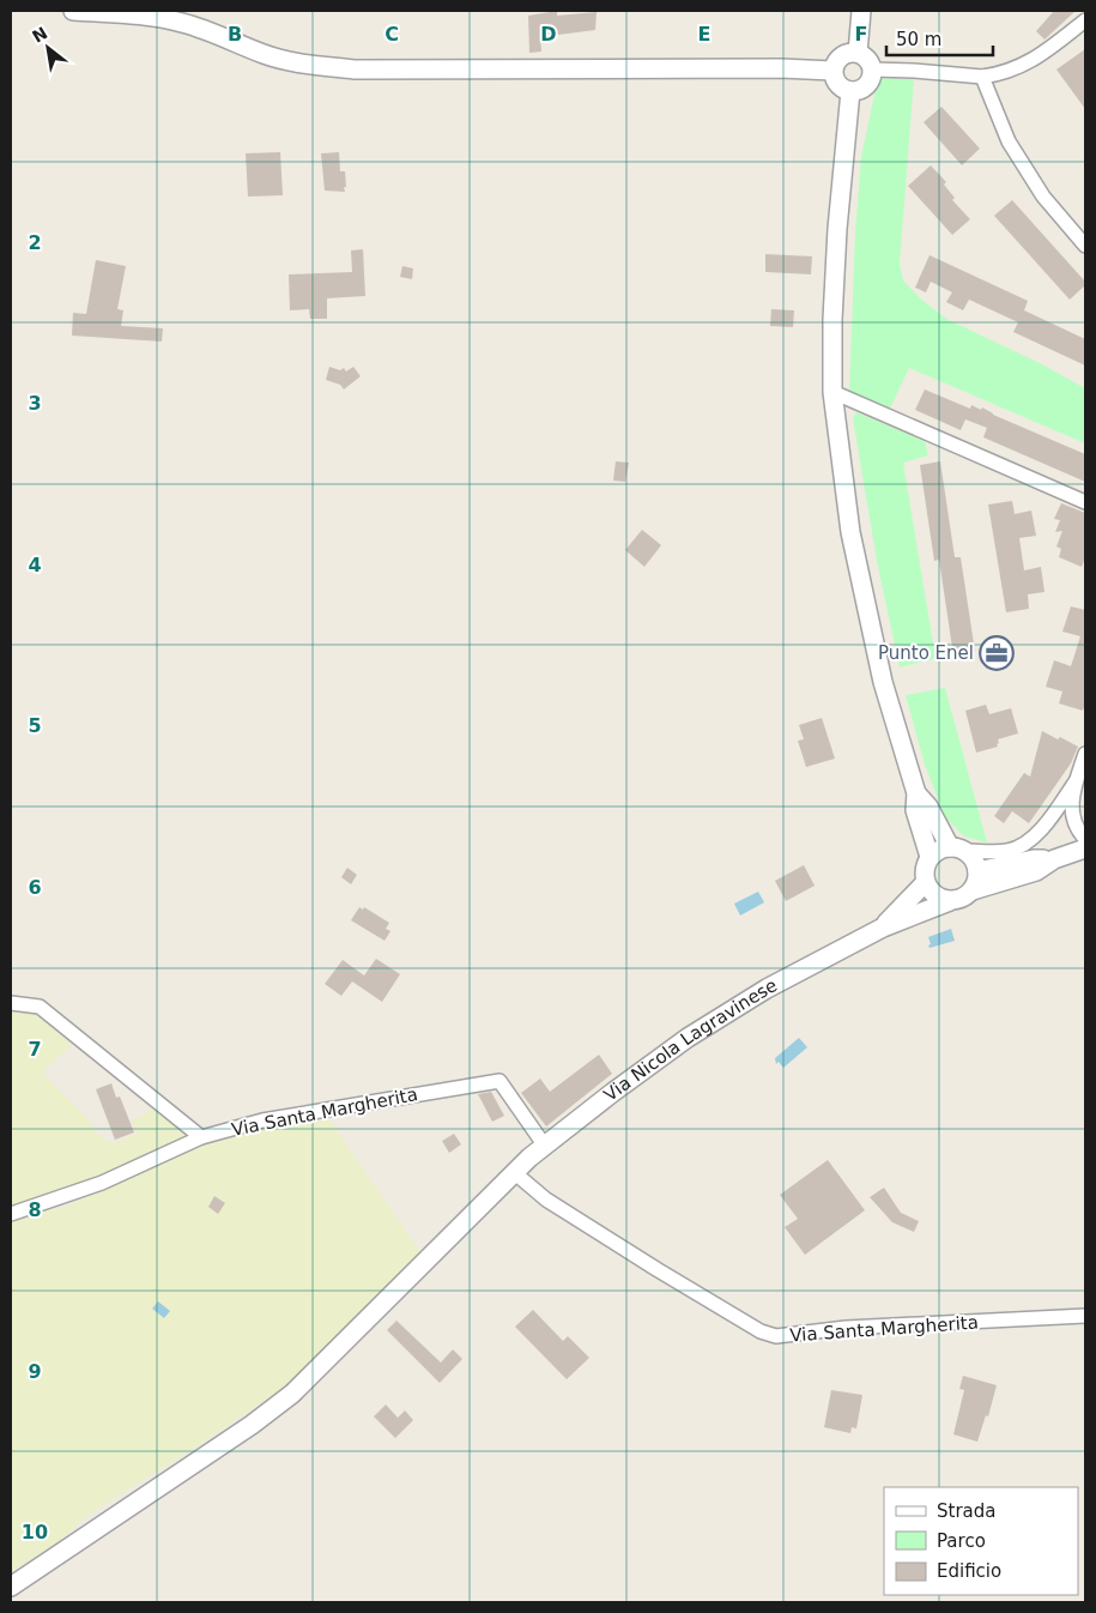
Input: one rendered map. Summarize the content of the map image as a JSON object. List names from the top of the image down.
{
  "streets": {
    "street": ["Via Nicola Lagravinese", "Via Santa Margherita"]
  },
  "crossings": [
    ["Via Nicola Lagravinese", "Via Santa Margherita"]
  ],
  "places": {
    "office": ["Punto Enel"]
  },
  "legend": ["Strada", "Parco", "Edificio"],
  "scale_bar": "50 m",
  "north": "top left",
  "grid": {
    "columns": [
      "B",
      "C",
      "D",
      "E",
      "F"
    ],
    "rows": [
      "2",
      "3",
      "4",
      "5",
      "6",
      "7",
      "8",
      "9",
      "10"
    ]
  }
}
